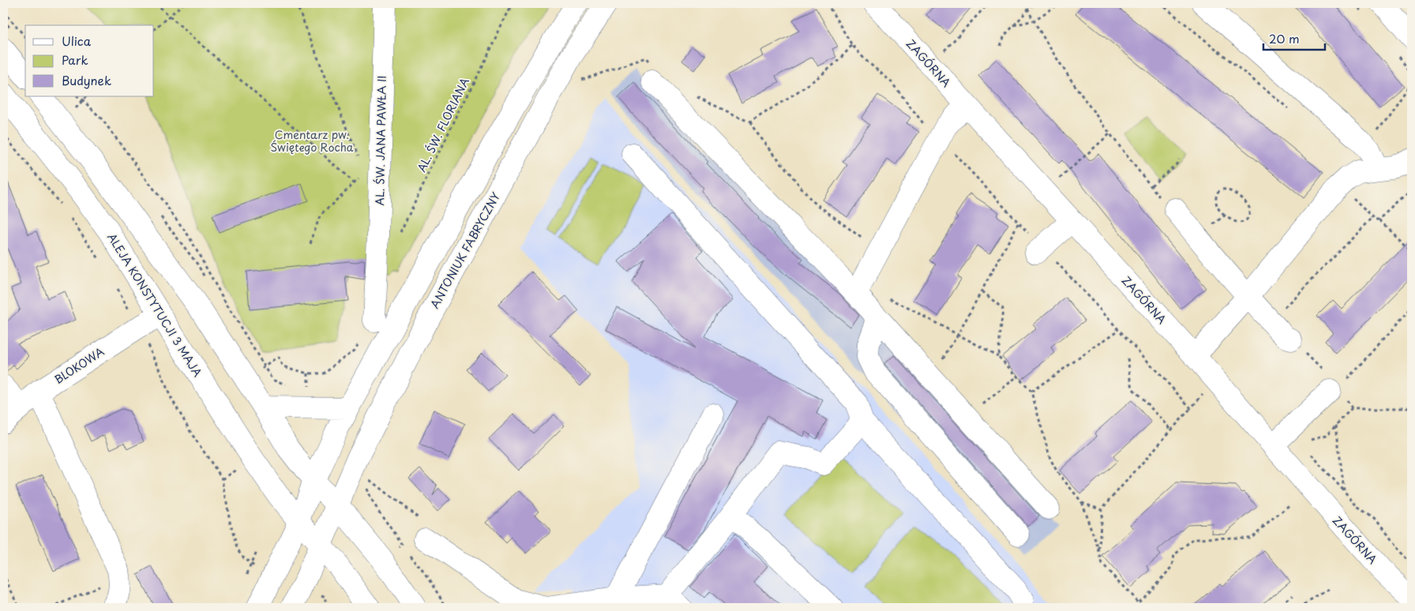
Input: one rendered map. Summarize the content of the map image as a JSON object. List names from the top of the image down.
{
  "streets": {
    "main road": [
      "ZAGÓRNA",
      "AL. ŚW. JANA PAWŁA II",
      "ANTONIUK FABRYCZNY",
      "ALEJA KONSTYTUCJI 3 MAJA",
      "BLOKOWA"
    ],
    "path": ["AL. ŚW. FLORIANA"]
  },
  "crossings": [
    ["AL. ŚW. FLORIANA", "AL. ŚW. JANA PAWŁA II"],
    ["ANTONIUK FABRYCZNY", "ALEJA KONSTYTUCJI 3 MAJA"],
    ["ALEJA KONSTYTUCJI 3 MAJA", "BLOKOWA"]
  ],
  "parks": ["Cmentarz pw. Świętego Rocha"],
  "legend": ["Ulica", "Park", "Budynek"],
  "scale_bar": "20 m"
}
